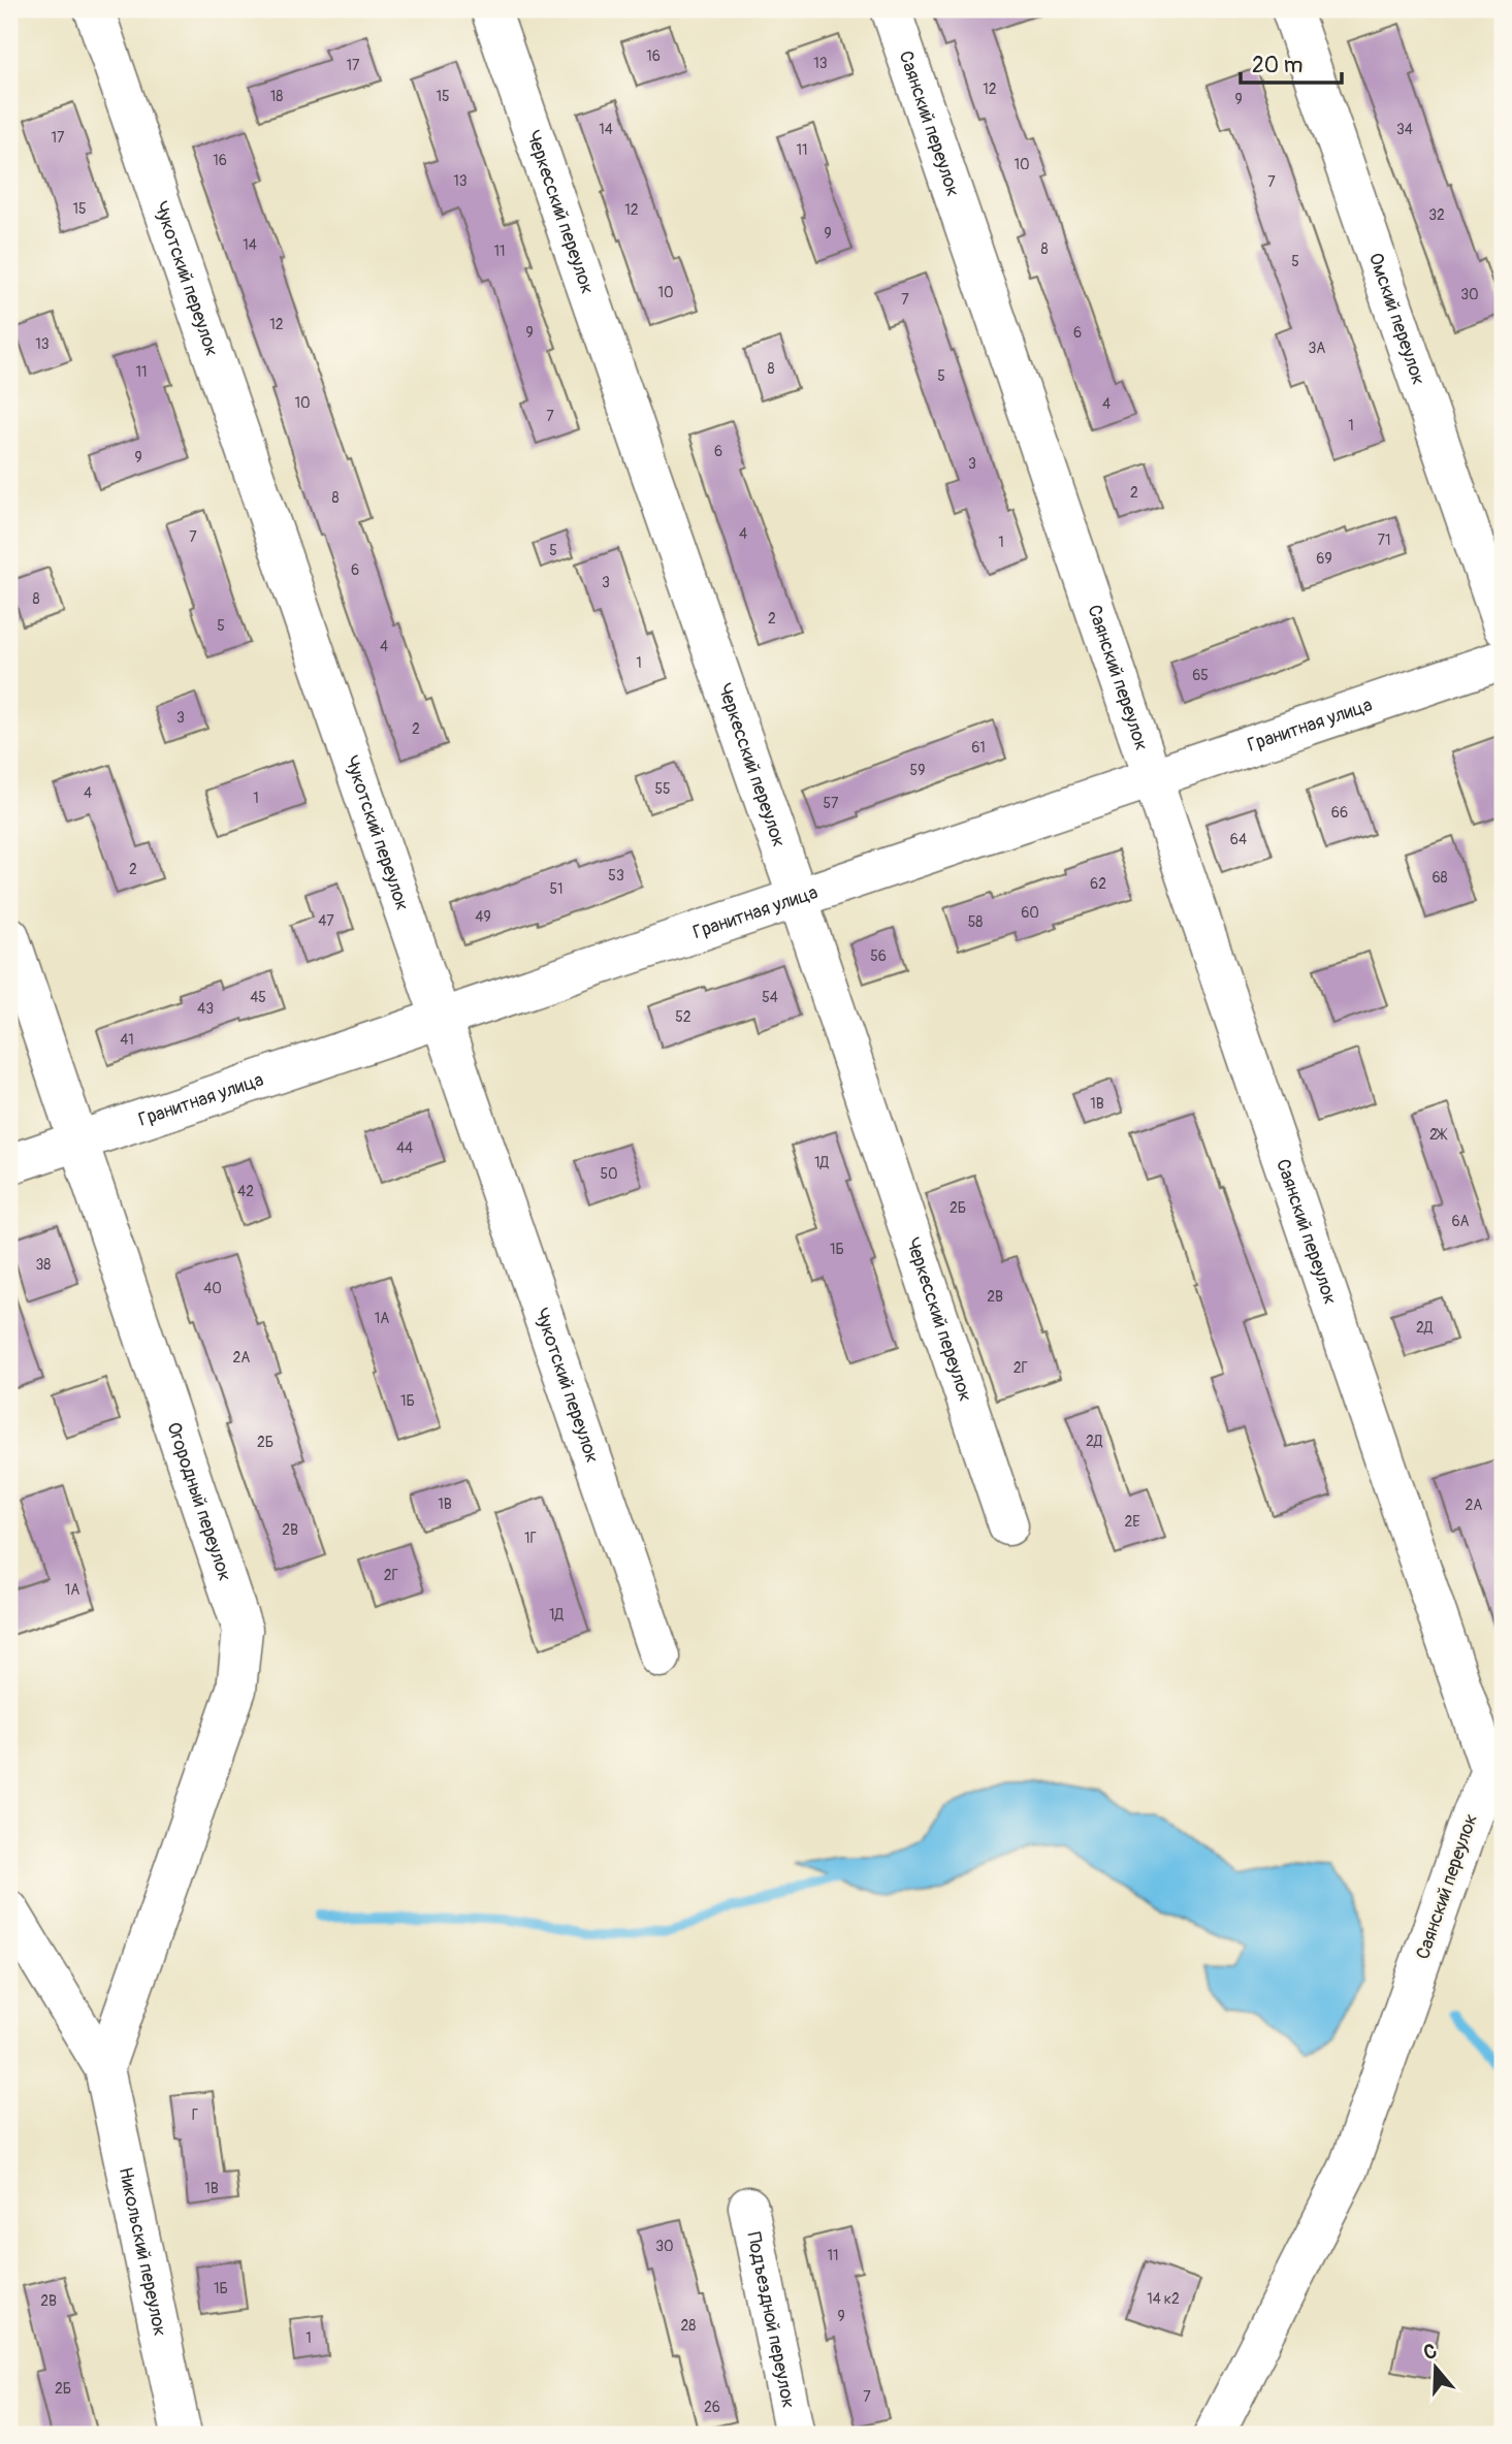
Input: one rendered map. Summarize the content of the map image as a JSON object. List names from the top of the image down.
{
  "streets": {
    "street": [
      "Саянский переулок",
      "Черкесский переулок",
      "Чукотский переулок",
      "Омский переулок",
      "Гранитная улица",
      "Огородный переулок",
      "Никольский переулок",
      "Подъездной переулок"
    ]
  },
  "crossings": [
    ["Саянский переулок", "Гранитная улица"],
    ["Черкесский переулок", "Гранитная улица"],
    ["Чукотский переулок", "Гранитная улица"],
    ["Гранитная улица", "Огородный переулок"],
    ["Огородный переулок", "Никольский переулок"]
  ],
  "house_numbers": [
    "16",
    "13",
    "17",
    "12",
    "18",
    "15",
    "9",
    "14",
    "34",
    "17",
    "11",
    "16",
    "10",
    "13",
    "7",
    "15",
    "12",
    "32",
    "9",
    "14",
    "8",
    "11",
    "5",
    "10",
    "30",
    "7",
    "12",
    "9",
    "6",
    "13",
    "3А",
    "8",
    "11",
    "5",
    "10",
    "4",
    "7",
    "1",
    "6",
    "9",
    "3",
    "2",
    "8",
    "4",
    "7",
    "71",
    "1",
    "5",
    "69",
    "6",
    "3",
    "8",
    "2",
    "5",
    "4",
    "1",
    "65",
    "3",
    "2",
    "61",
    "59",
    "55",
    "4",
    "1",
    "57",
    "66",
    "64",
    "2",
    "53",
    "68",
    "62",
    "51",
    "60",
    "49",
    "47",
    "58",
    "56",
    "45",
    "54",
    "43",
    "52",
    "41",
    "1В",
    "2Ж",
    "44",
    "1Д",
    "50",
    "42",
    "2Б",
    "6А",
    "1Б",
    "38",
    "40",
    "2В",
    "1А",
    "2Д",
    "2А",
    "2Г",
    "1Б",
    "2Д",
    "2Б",
    "1В",
    "2А",
    "2Е",
    "2В",
    "1Г",
    "2Г",
    "1А",
    "1Д",
    "Г",
    "1В",
    "30",
    "11",
    "1Б",
    "14 к2",
    "2В",
    "9",
    "28",
    "1",
    "2Б",
    "7",
    "26"
  ],
  "scale_bar": "20 m",
  "north": "top"
}
